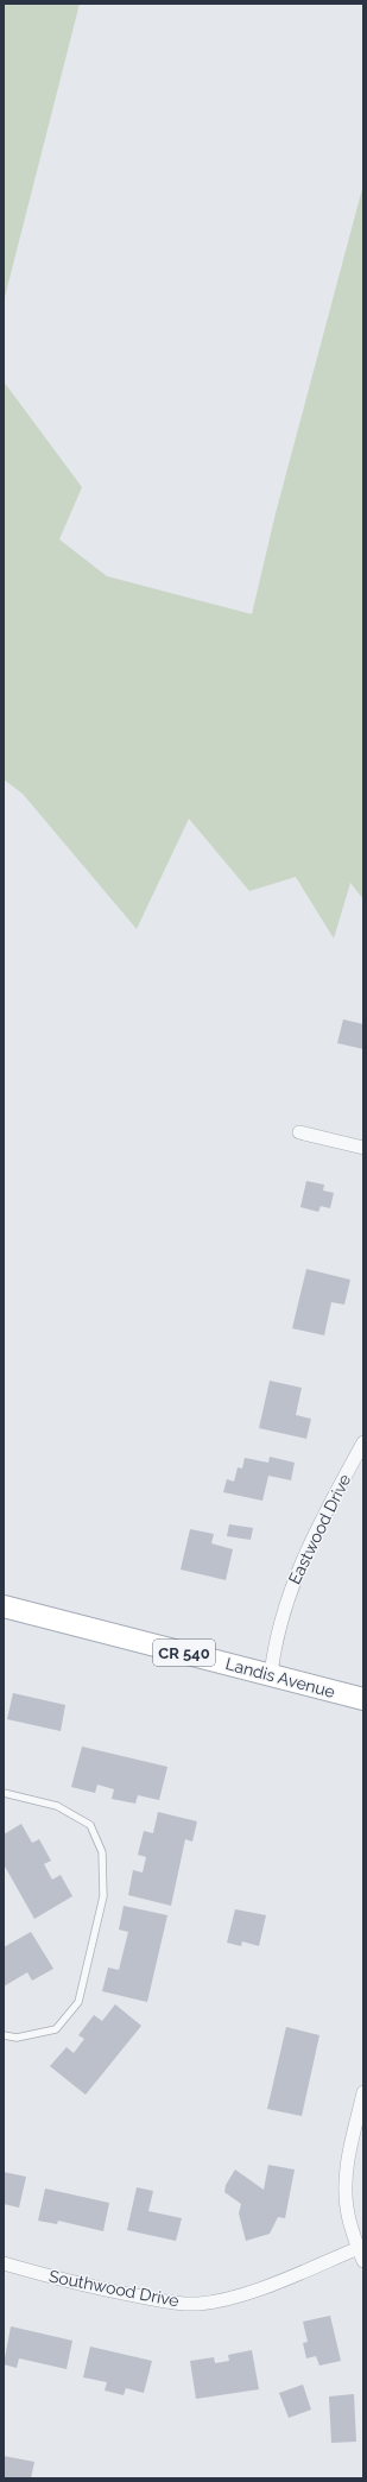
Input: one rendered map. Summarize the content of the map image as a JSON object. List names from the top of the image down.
{
  "streets": {
    "main road": ["CR 540", "Landis Avenue"],
    "street": ["Eastwood Drive", "Southwood Drive"]
  },
  "crossings": [
    ["Eastwood Drive", "Landis Avenue"]
  ]
}
